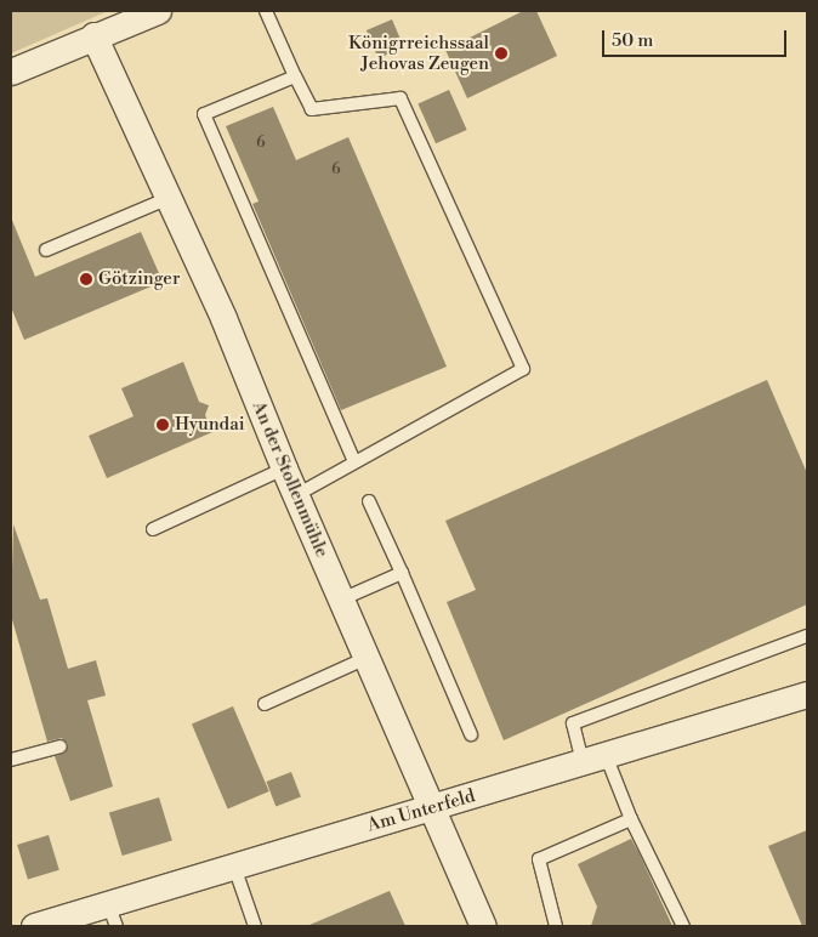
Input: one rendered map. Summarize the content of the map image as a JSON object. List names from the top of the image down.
{
  "streets": {
    "street": ["An der Stollenmühle", "Am Unterfeld"]
  },
  "crossings": [
    ["An der Stollenmühle", "Am Unterfeld"]
  ],
  "places": ["Königrreichssaal Jehovas Zeugen", "Götzinger", "Hyundai"],
  "house_numbers": ["6", "6"],
  "scale_bar": "50 m"
}
